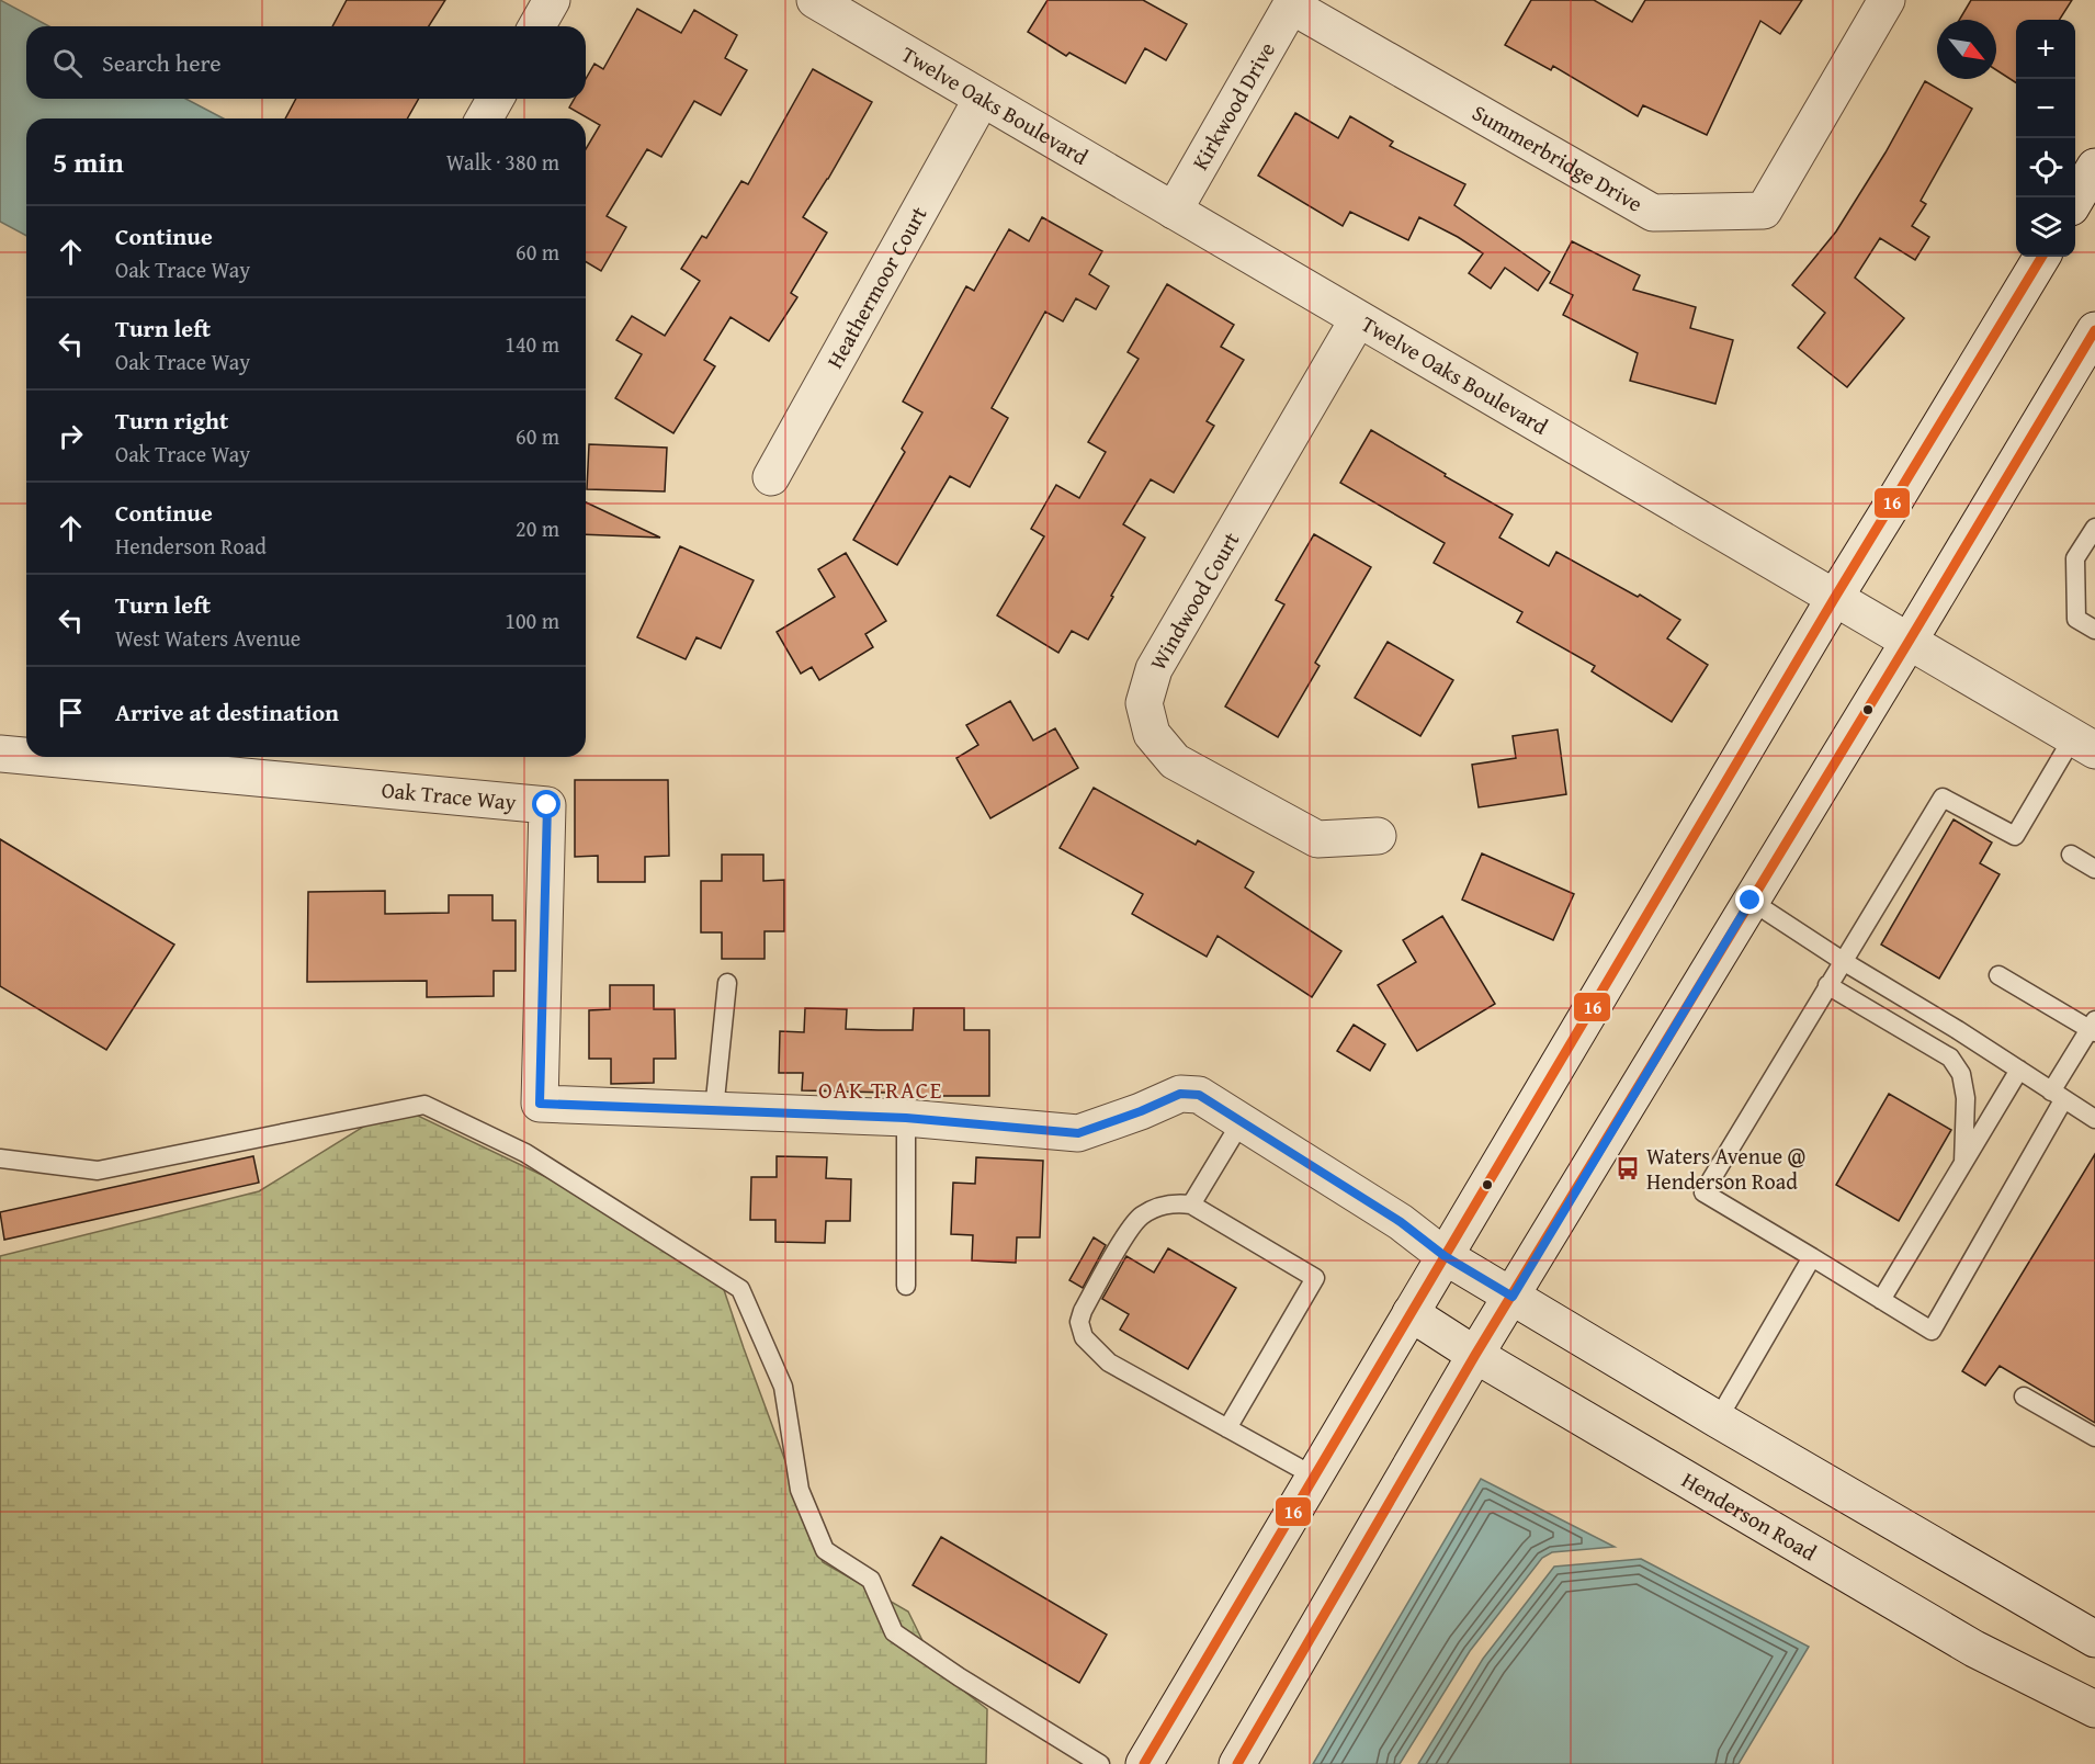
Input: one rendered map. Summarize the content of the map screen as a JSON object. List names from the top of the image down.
{
  "streets": {
    "street": [
      "Kirkwood Drive",
      "Twelve Oaks Boulevard",
      "Summerbridge Drive",
      "Heathermoor Court",
      "Windwood Court",
      "Oak Trace Way",
      "Henderson Road"
    ]
  },
  "crossings": [
    ["Kirkwood Drive", "Twelve Oaks Boulevard"],
    ["Kirkwood Drive", "Summerbridge Drive"],
    ["Twelve Oaks Boulevard", "Heathermoor Court"],
    ["Twelve Oaks Boulevard", "Windwood Court"]
  ],
  "districts": ["OAK TRACE"],
  "places": {
    "bus stop": ["Waters Avenue @ Henderson Road"]
  },
  "lines": ["transit line 16"],
  "north": "bottom right",
  "page": {
    "map_buttons": ["+", "−"],
    "search": "Search here",
    "heading": ["5 min", "Walk · 380 m"],
    "list": [
      ["Continue", "Oak Trace Way", "60 m"],
      ["Turn left", "Oak Trace Way", "140 m"],
      ["Turn right", "Oak Trace Way", "60 m"],
      ["Continue", "Henderson Road", "20 m"],
      ["Turn left", "West Waters Avenue", "100 m"],
      "Arrive at destination"
    ]
  }
}
